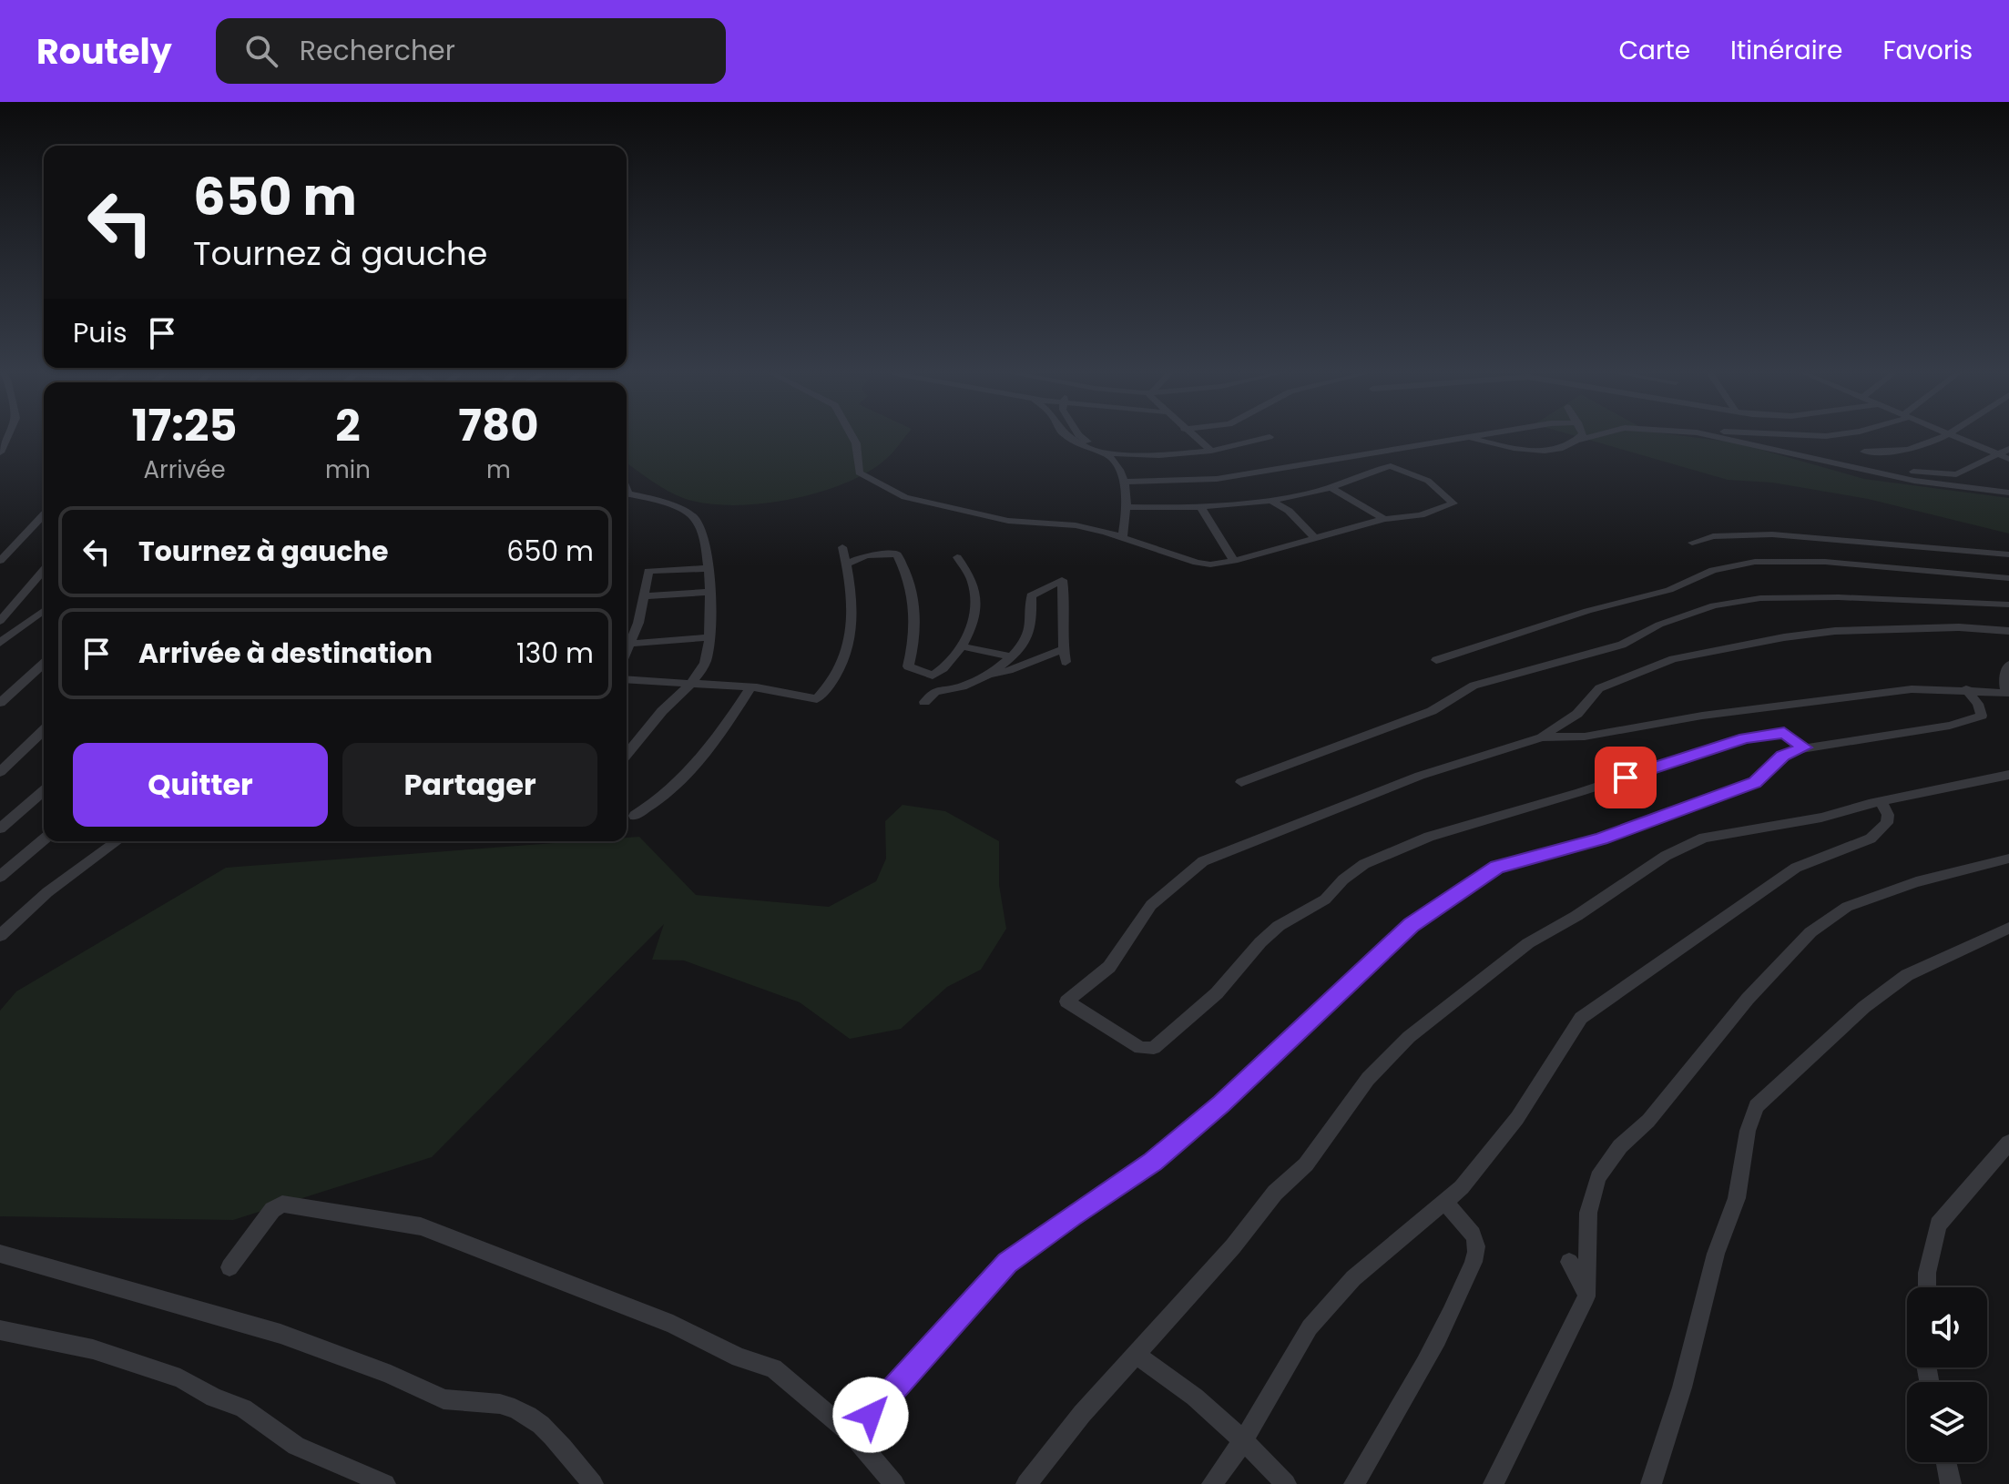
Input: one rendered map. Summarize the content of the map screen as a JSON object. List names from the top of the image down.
{
  "page": {
    "header": "Routely",
    "search": "Rechercher",
    "nav": ["Carte", "Itinéraire", "Favoris"],
    "turn": ["650 m", "Tournez à gauche"],
    "then": "Puis",
    "eta": [
      "17:25",
      "Arrivée",
      "2",
      "min",
      "780",
      "m"
    ],
    "list": [
      {
        "name": "Tournez à gauche",
        "value": "650 m"
      },
      {
        "name": "Arrivée à destination",
        "value": "130 m"
      }
    ],
    "buttons": ["Quitter", "Partager"]
  }
}
